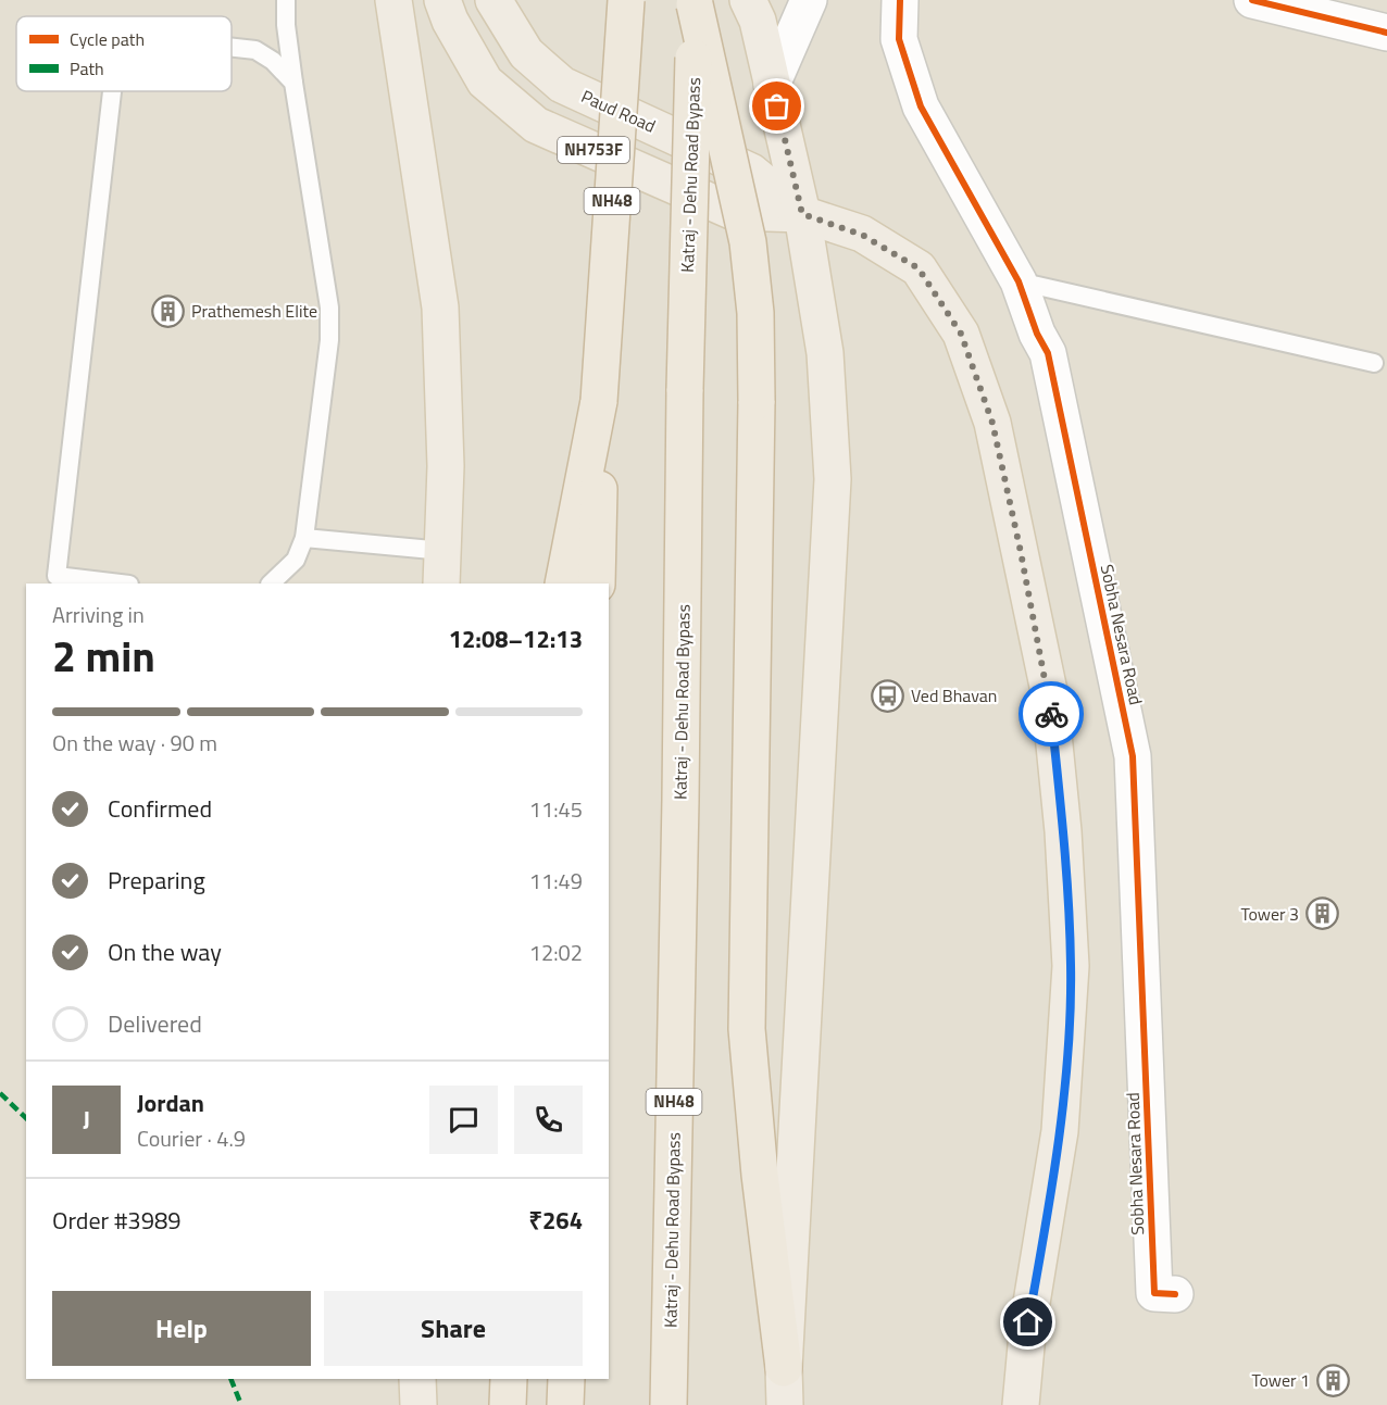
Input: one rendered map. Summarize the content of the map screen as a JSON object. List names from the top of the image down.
{
  "streets": {
    "highway": ["Katraj - Dehu Road Bypass", "NH48"],
    "main road": ["Paud Road", "NH753F"],
    "street": ["Sobha Nesara Road"]
  },
  "places": {
    "building": ["Prathemesh Elite", "Tower 3", "Tower 1"],
    "bus stop": ["Ved Bhavan"]
  },
  "legend": ["Cycle path", "Path"],
  "page": {
    "heading": ["2 min", "Arriving in", "12:08–12:13"],
    "panel": [
      "Jordan",
      "Courier · 4.9",
      "Order #3989",
      "₹264"
    ],
    "bar": "On the way · 90 m",
    "list": [
      ["Confirmed", "11:45"],
      ["Preparing", "11:49"],
      ["On the way", "12:02"],
      "Delivered"
    ],
    "round": "J",
    "buttons": ["Help", "Share"]
  }
}
